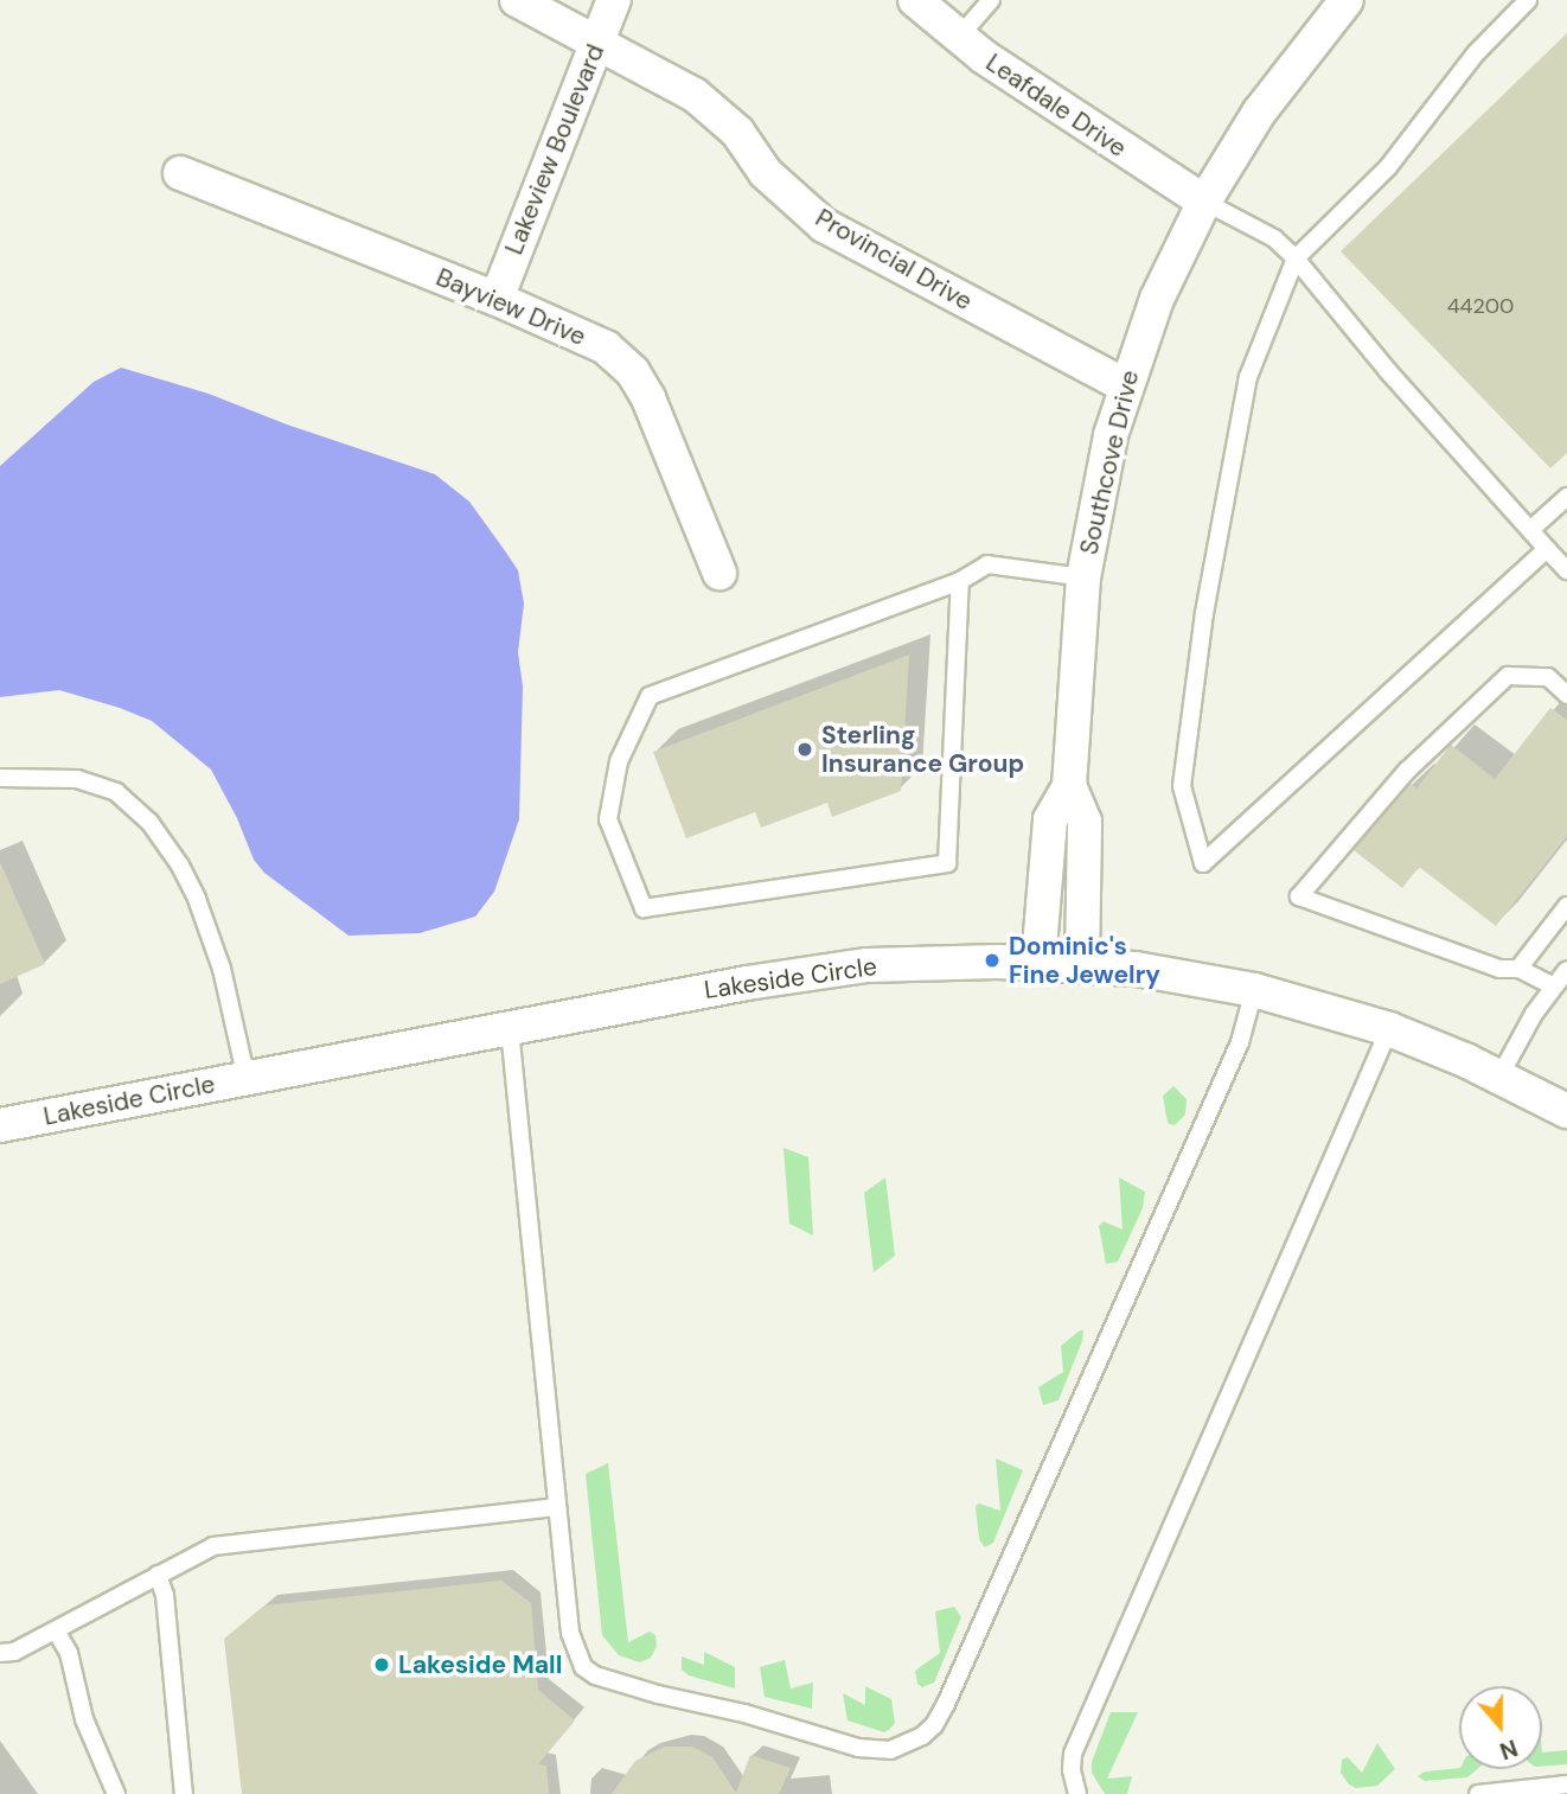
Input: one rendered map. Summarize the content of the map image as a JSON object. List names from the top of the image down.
{
  "streets": {
    "street": [
      "Leafdale Drive",
      "Lakeview Boulevard",
      "Provincial Drive",
      "Bayview Drive",
      "Southcove Drive",
      "Lakeside Circle"
    ]
  },
  "crossings": [
    ["Leafdale Drive", "Southcove Drive"],
    ["Lakeview Boulevard", "Provincial Drive"],
    ["Lakeview Boulevard", "Bayview Drive"],
    ["Provincial Drive", "Southcove Drive"],
    ["Southcove Drive", "Lakeside Circle"]
  ],
  "places": ["Sterling Insurance Group", "Dominic's Fine Jewelry", "Lakeside Mall"],
  "house_numbers": ["44200"],
  "north": "bottom"
}
